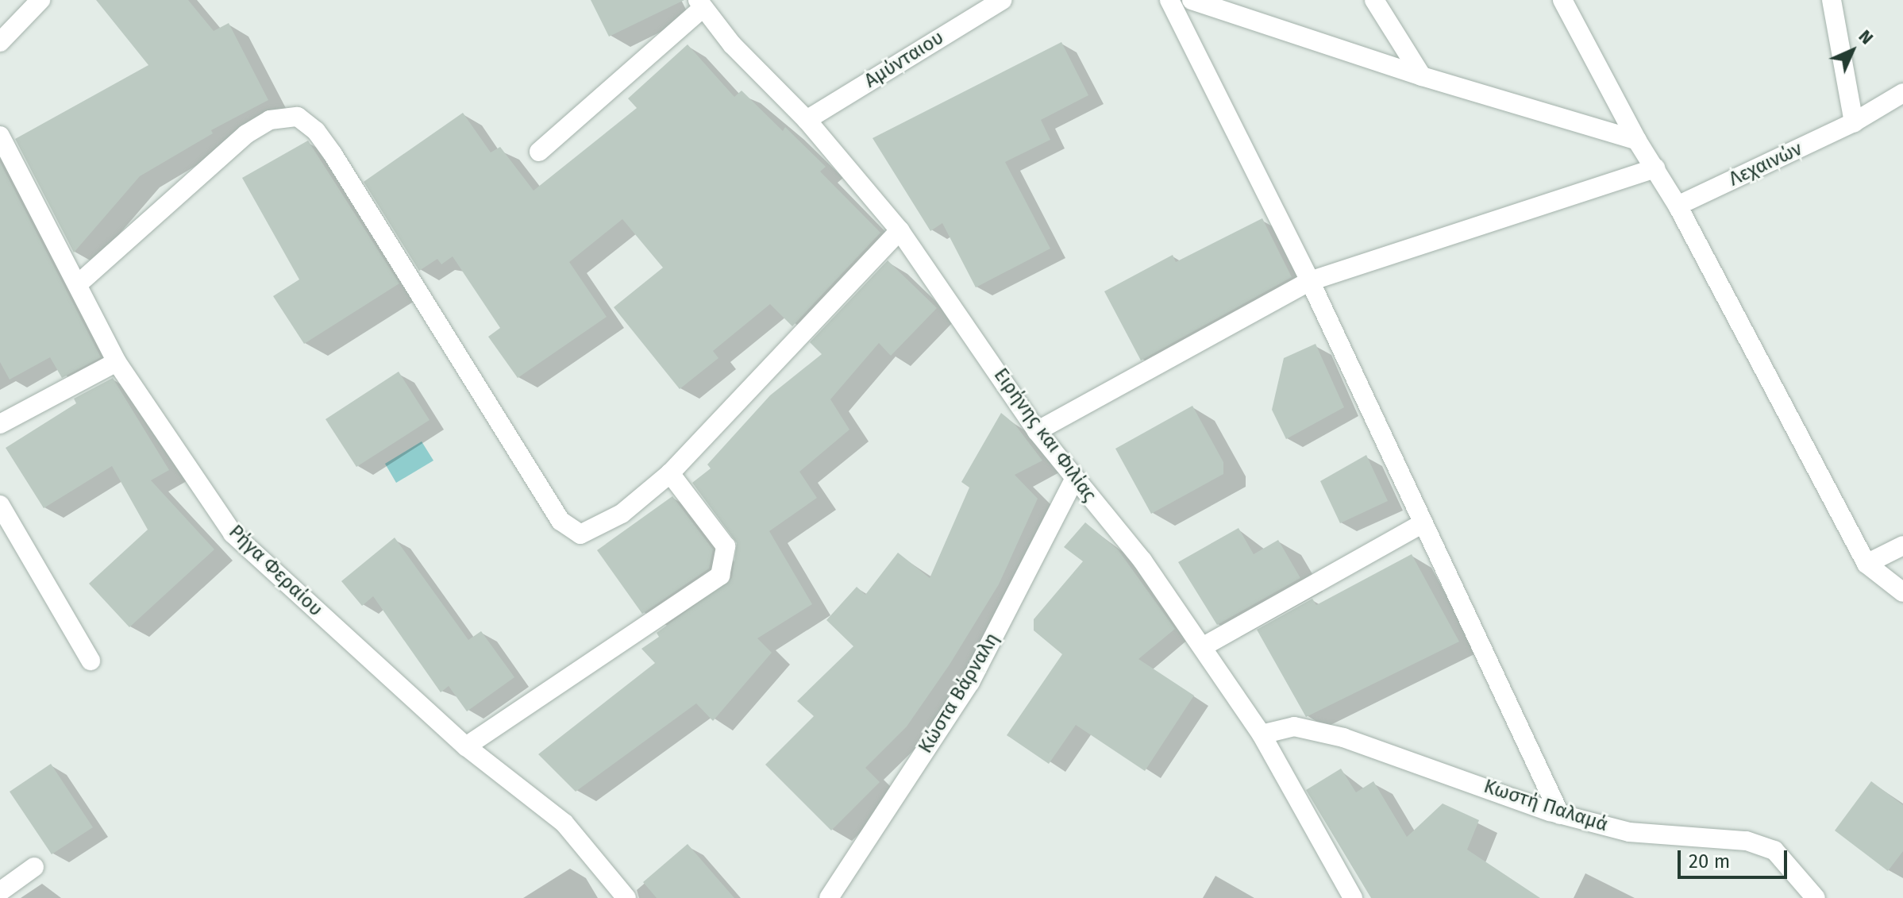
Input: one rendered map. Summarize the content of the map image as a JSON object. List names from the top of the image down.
{
  "streets": {
    "street": [
      "Αμύνταιου",
      "Λεχαινών",
      "Ειρήνης και Φιλίας",
      "Ρήγα Φεραίου",
      "Κώστα Βάρναλη",
      "Κωστή Παλαμά"
    ]
  },
  "crossings": [
    ["Αμύνταιου", "Ειρήνης και Φιλίας"],
    ["Ειρήνης και Φιλίας", "Κώστα Βάρναλη"],
    ["Ειρήνης και Φιλίας", "Κωστή Παλαμά"]
  ],
  "scale_bar": "20 m",
  "north": "top right"
}
